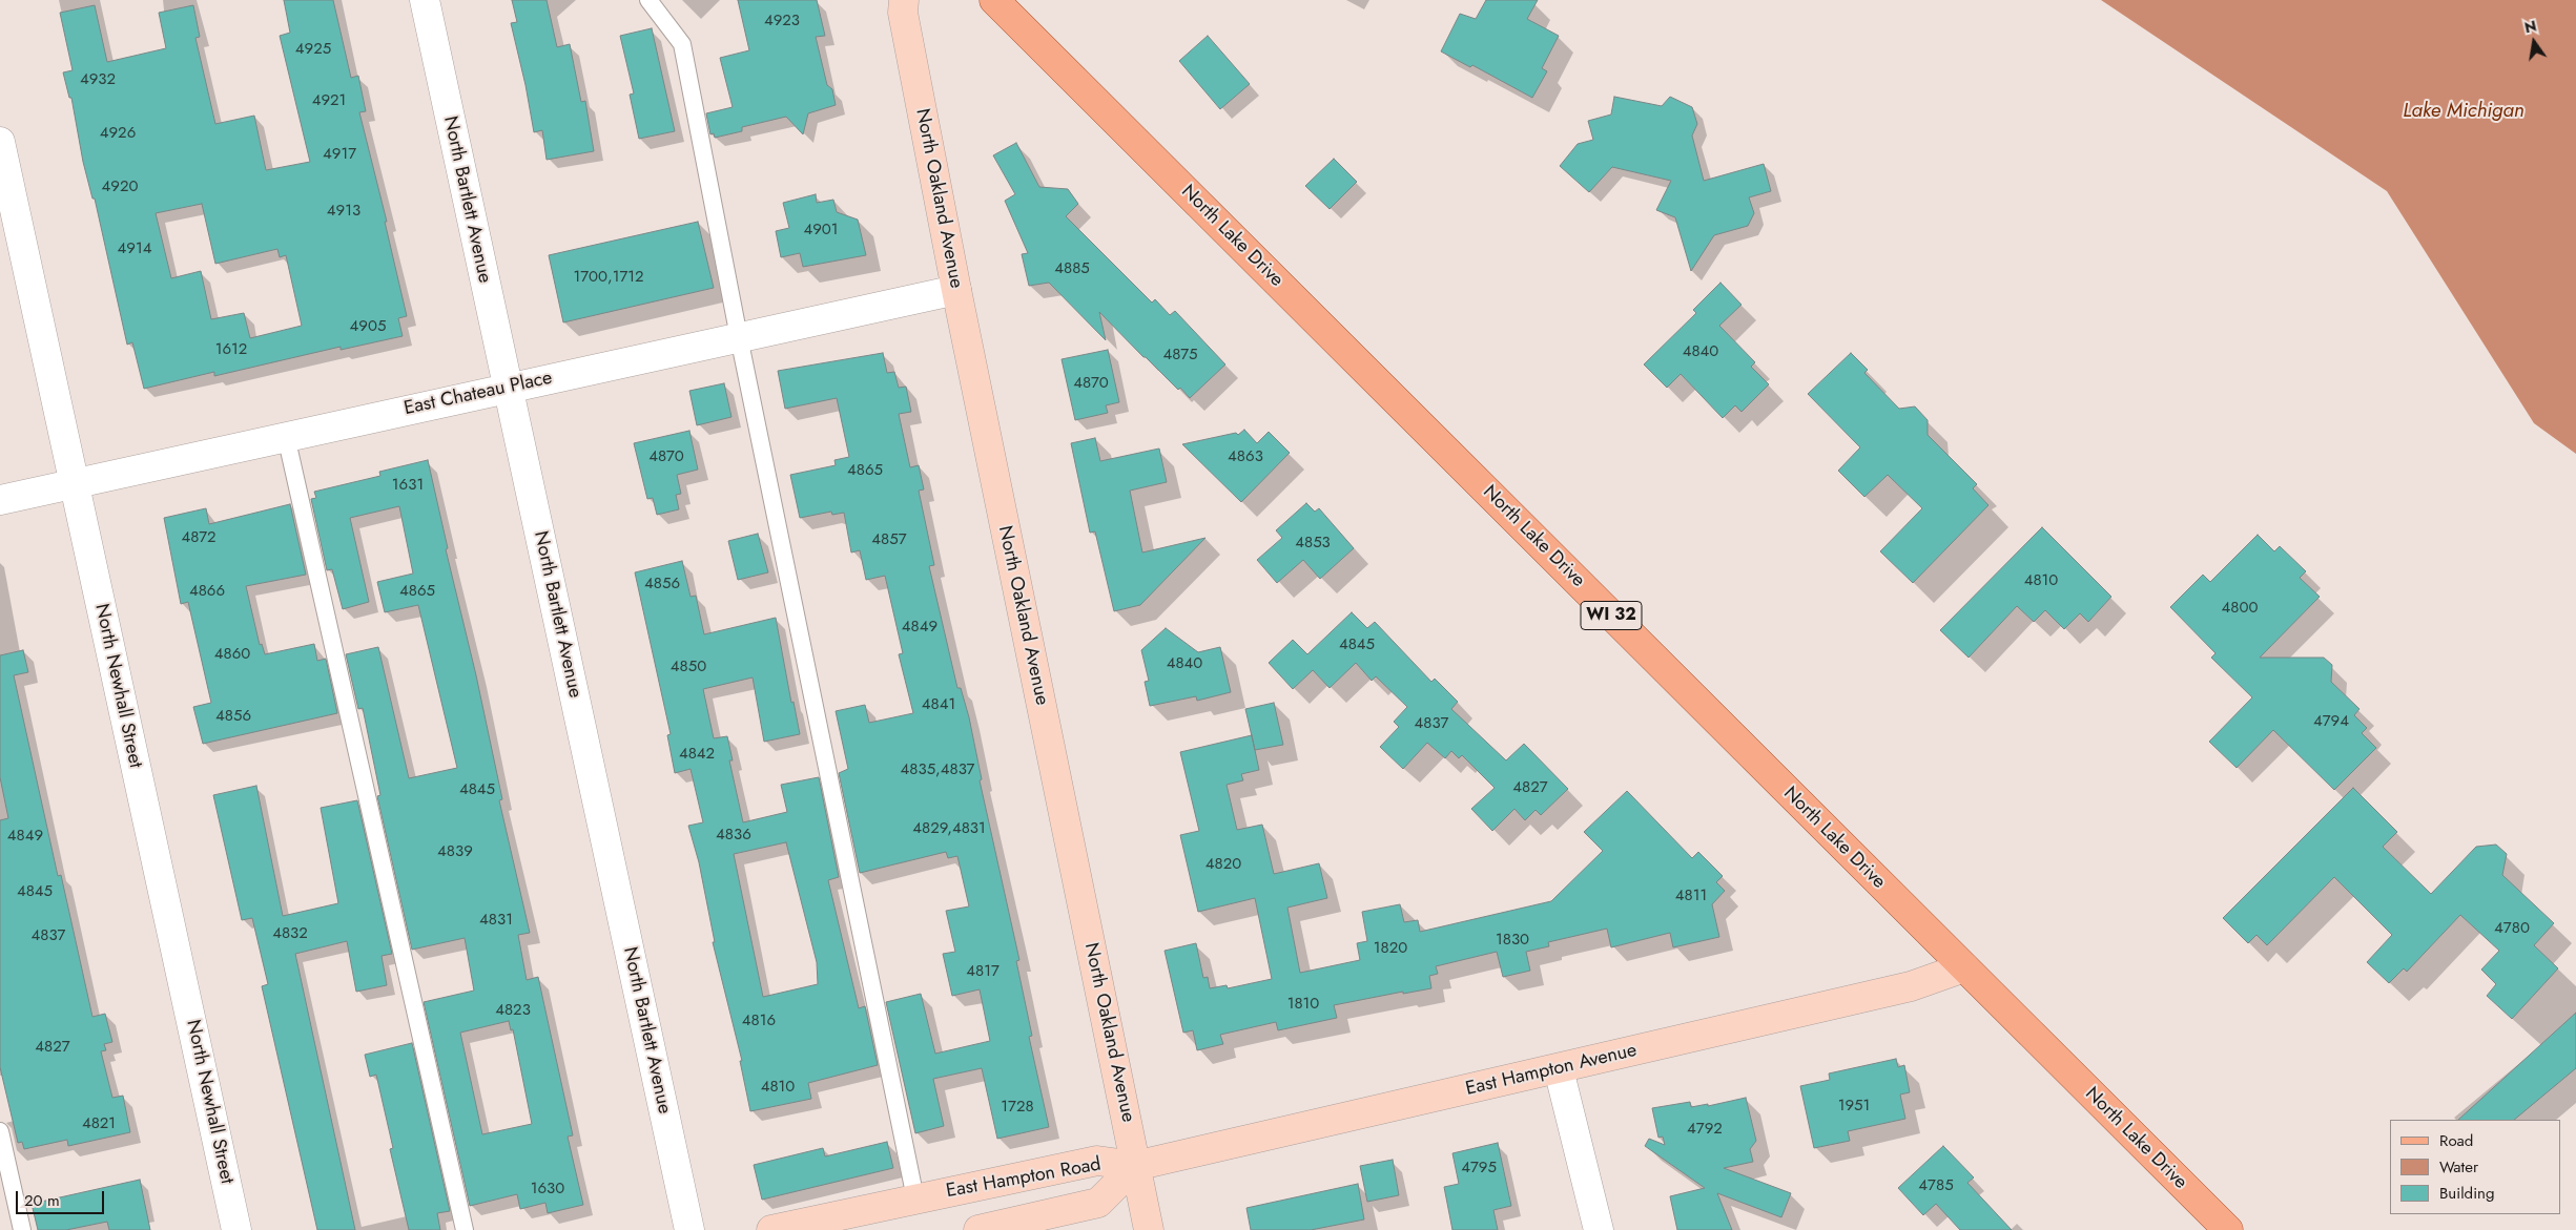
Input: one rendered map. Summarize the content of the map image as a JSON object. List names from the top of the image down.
{
  "streets": {
    "main road": [
      "North Oakland Avenue",
      "North Lake Drive",
      "WI 32",
      "East Hampton Avenue",
      "East Hampton Road"
    ],
    "street": ["North Bartlett Avenue", "East Chateau Place", "North Newhall Street"]
  },
  "crossings": [
    ["North Oakland Avenue", "East Chateau Place"],
    ["North Oakland Avenue", "East Hampton Avenue"],
    ["North Oakland Avenue", "East Hampton Road"],
    ["North Bartlett Avenue", "East Chateau Place"],
    ["North Lake Drive", "East Hampton Avenue"],
    ["East Chateau Place", "North Newhall Street"],
    ["East Hampton Avenue", "East Hampton Road"]
  ],
  "water": ["Lake Michigan"],
  "house_numbers": [
    "4923",
    "4925",
    "4932",
    "4921",
    "4926",
    "4917",
    "4920",
    "4913",
    "4901",
    "4914",
    "4885",
    "1700,1712",
    "4905",
    "1612",
    "4840",
    "4875",
    "4870",
    "4870",
    "4863",
    "4865",
    "1631",
    "4872",
    "4857",
    "4853",
    "4810",
    "4856",
    "4866",
    "4865",
    "4800",
    "4849",
    "4845",
    "4860",
    "4840",
    "4850",
    "4841",
    "4856",
    "4794",
    "4837",
    "4842",
    "4835,4837",
    "4827",
    "4845",
    "4829,4831",
    "4836",
    "4849",
    "4839",
    "4820",
    "4845",
    "4811",
    "4831",
    "4780",
    "4832",
    "4837",
    "1830",
    "1820",
    "4817",
    "1810",
    "4823",
    "4816",
    "4827",
    "4810",
    "1951",
    "1728",
    "4821",
    "4792",
    "4795",
    "4785",
    "1630"
  ],
  "legend": ["Road", "Water", "Building"],
  "scale_bar": "20 m",
  "north": "top"
}
